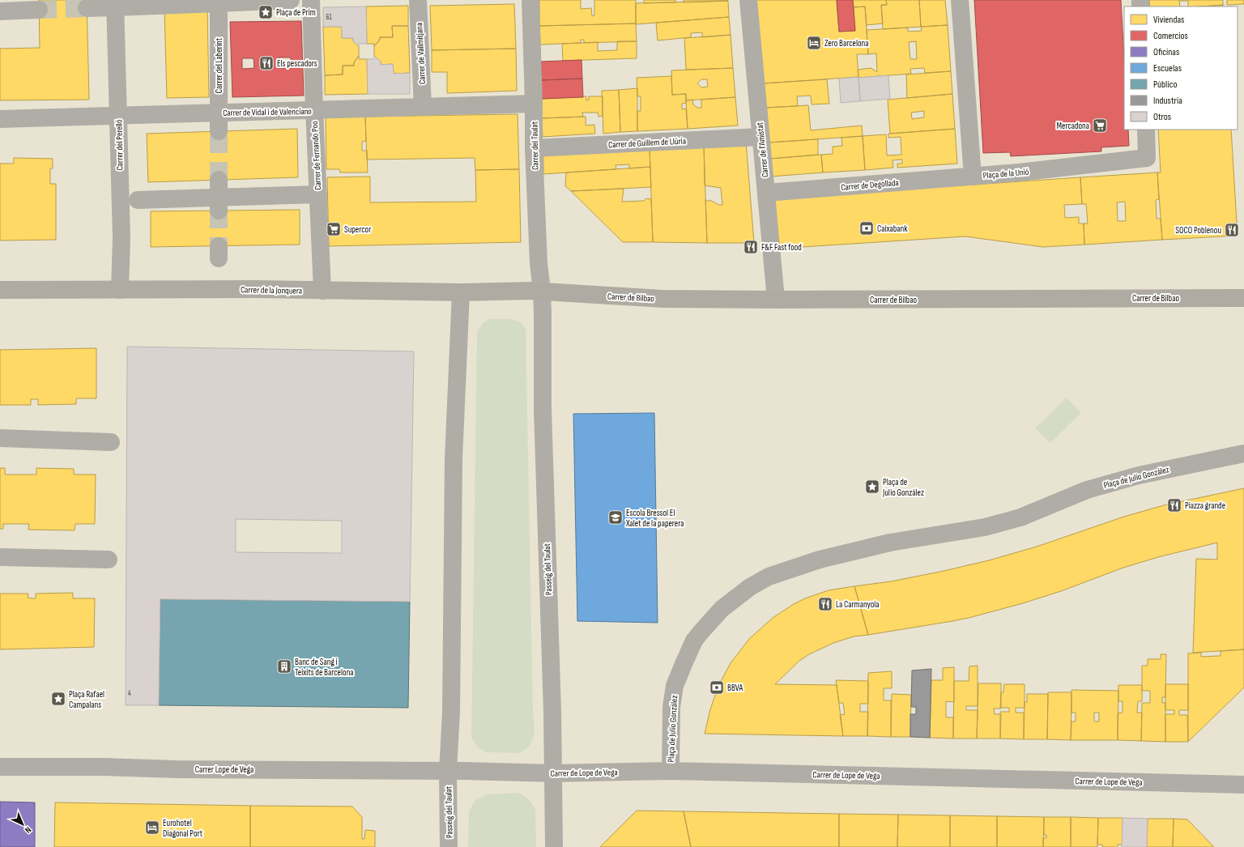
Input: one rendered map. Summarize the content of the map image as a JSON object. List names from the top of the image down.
{
  "streets": {
    "main road": ["Carrer de la Jonquera", "Carrer de Bilbao"],
    "street": [
      "Carrer de Vallmitjana",
      "Carrer del Laberint",
      "Carrer de Vidal i de Valenciano",
      "Carrer de Guillem de Llúria",
      "Carrer del Perelló",
      "Carrer del Taulat",
      "Carrer de l'Amistat",
      "Carrer de Fernando Poo",
      "Plaça de la Unió",
      "Carrer de Degollada",
      "Plaça de Julio González",
      "Passeig del Taulat",
      "Carrer Lope de Vega",
      "Carrer de Lope de Vega"
    ]
  },
  "crossings": [
    ["Carrer de Vallmitjana", "Carrer de Vidal i de Valenciano"],
    ["Carrer del Laberint", "Carrer de Vidal i de Valenciano"],
    ["Carrer de Vidal i de Valenciano", "Carrer del Perelló"],
    ["Carrer de Vidal i de Valenciano", "Carrer del Taulat"],
    ["Carrer de Vidal i de Valenciano", "Carrer de Fernando Poo"],
    ["Carrer de Guillem de Llúria", "Carrer del Taulat"],
    ["Carrer de Guillem de Llúria", "Carrer de l'Amistat"],
    ["Carrer del Perelló", "Carrer de la Jonquera"],
    ["Carrer del Taulat", "Carrer de la Jonquera"],
    ["Carrer del Taulat", "Carrer de Bilbao"],
    ["Carrer del Taulat", "Passeig del Taulat"],
    ["Carrer de l'Amistat", "Carrer de Degollada"],
    ["Carrer de l'Amistat", "Carrer de Bilbao"],
    ["Carrer de Fernando Poo", "Carrer de la Jonquera"],
    ["Plaça de la Unió", "Carrer de Degollada"],
    ["Carrer de la Jonquera", "Carrer de Bilbao"],
    ["Carrer de la Jonquera", "Passeig del Taulat"],
    ["Carrer de Bilbao", "Passeig del Taulat"],
    ["Plaça de Julio González", "Carrer de Lope de Vega"],
    ["Passeig del Taulat", "Carrer Lope de Vega"],
    ["Passeig del Taulat", "Carrer de Lope de Vega"],
    ["Carrer Lope de Vega", "Carrer de Lope de Vega"]
  ],
  "places": {
    "place": ["Plaça de Prim", "Plaça de Julio González", "Plaça Rafael Campalans"],
    "hotel": ["Zero Barcelona", "Eurohotel Diagonal Port"],
    "restaurant": [
      "Els pescadors",
      "SOCO Poblenou",
      "F&F Fast food",
      "Piazza grande",
      "La Carmanyola"
    ],
    "supermarket": ["Mercadona", "Supercor"],
    "bank": ["Caixabank", "BBVA"],
    "school or university": ["Escola Bressol El Xalet de la paperera"],
    "building": ["Banc de Sang i Teixits de Barcelona"]
  },
  "house_numbers": ["61", "4"],
  "legend": [
    "Viviendas",
    "Comercios",
    "Oficinas",
    "Escuelas",
    "Público",
    "Industria",
    "Otros"
  ],
  "north": "bottom right"
}
